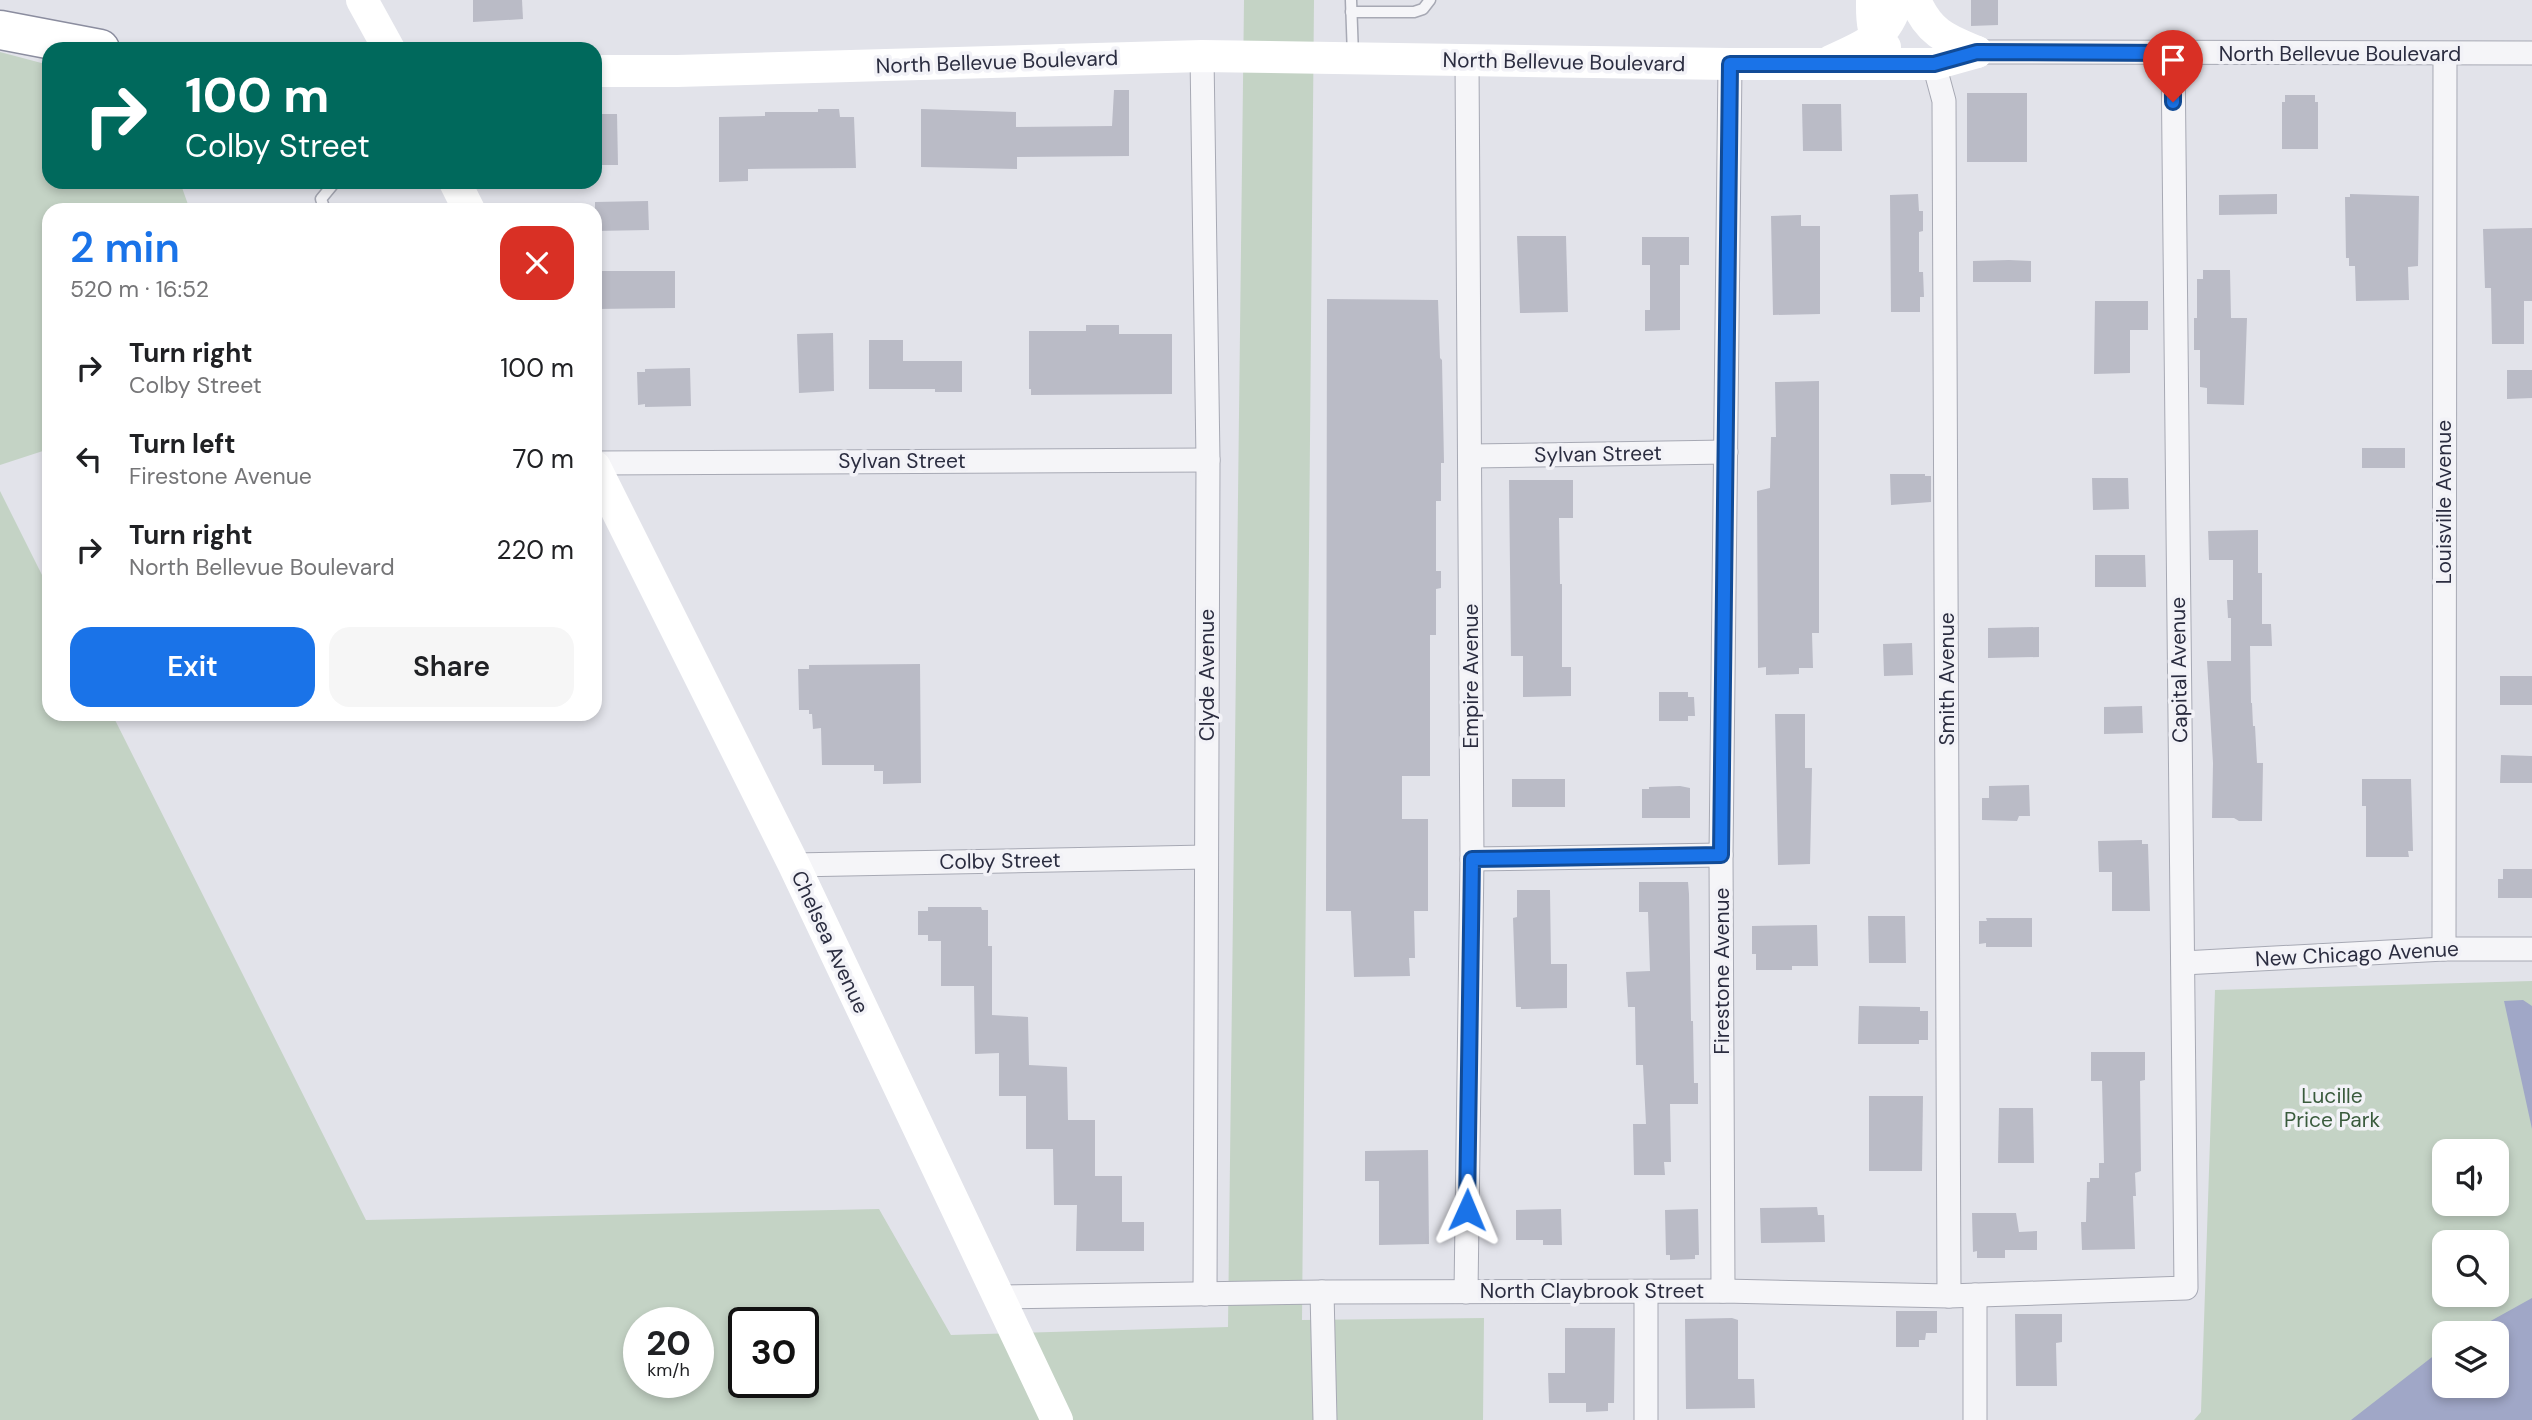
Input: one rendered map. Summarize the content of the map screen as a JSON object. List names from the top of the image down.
{
  "streets": {
    "main road": ["North Bellevue Boulevard", "Chelsea Avenue"],
    "street": [
      "Sylvan Street",
      "Louisville Avenue",
      "Capital Avenue",
      "Clyde Avenue",
      "Empire Avenue",
      "Smith Avenue",
      "Colby Street",
      "New Chicago Avenue",
      "Firestone Avenue",
      "North Claybrook Street"
    ]
  },
  "crossings": [
    ["North Bellevue Boulevard", "Louisville Avenue"],
    ["North Bellevue Boulevard", "Capital Avenue"],
    ["North Bellevue Boulevard", "Clyde Avenue"],
    ["North Bellevue Boulevard", "Empire Avenue"],
    ["North Bellevue Boulevard", "Smith Avenue"],
    ["North Bellevue Boulevard", "Firestone Avenue"],
    ["Sylvan Street", "Clyde Avenue"],
    ["Sylvan Street", "Empire Avenue"],
    ["Sylvan Street", "Firestone Avenue"],
    ["Louisville Avenue", "New Chicago Avenue"],
    ["Capital Avenue", "New Chicago Avenue"],
    ["Capital Avenue", "North Claybrook Street"],
    ["Clyde Avenue", "Colby Street"],
    ["Clyde Avenue", "North Claybrook Street"],
    ["Empire Avenue", "North Claybrook Street"],
    ["Smith Avenue", "North Claybrook Street"],
    ["Colby Street", "Chelsea Avenue"],
    ["Chelsea Avenue", "North Claybrook Street"],
    ["Firestone Avenue", "North Claybrook Street"]
  ],
  "parks": ["Lucille Price Park"],
  "page": {
    "turn": ["100 m", "Colby Street"],
    "heading": ["2 min", "520 m · 16:52"],
    "list": [
      {
        "name": "Turn right",
        "note": "Colby Street",
        "value": "100 m"
      },
      {
        "name": "Turn left",
        "note": "Firestone Avenue",
        "value": "70 m"
      },
      {
        "name": "Turn right",
        "note": "North Bellevue Boulevard",
        "value": "220 m"
      }
    ],
    "buttons": ["Exit", "Share"],
    "speed": "20 km/h",
    "limit": "30"
  }
}
